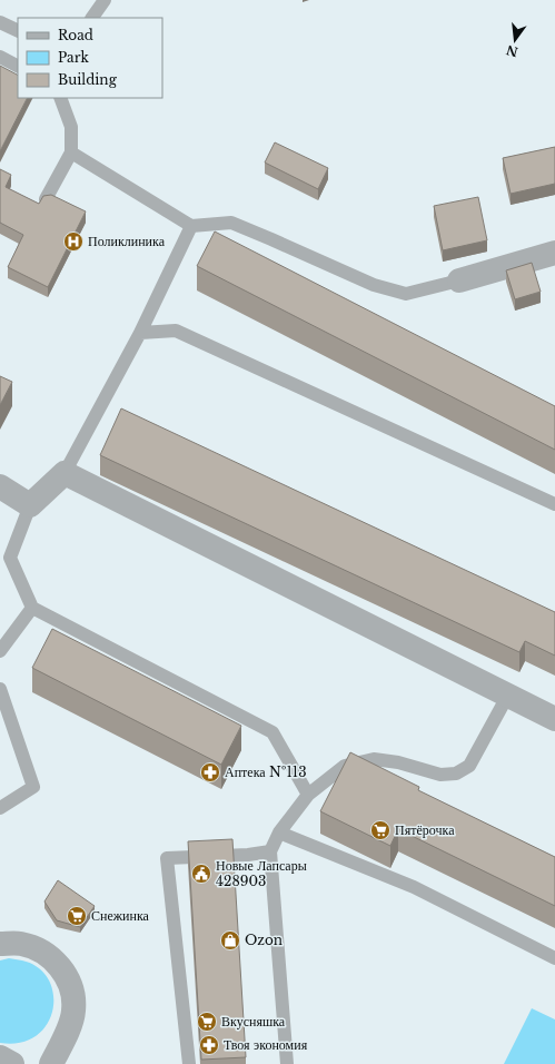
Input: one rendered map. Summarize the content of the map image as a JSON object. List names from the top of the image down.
{
  "places": {
    "hospital": ["Поликлиника"],
    "pharmacy": ["Аптека №113", "Твоя экономия"],
    "supermarket": ["Пятёрочка", "Снежинка", "Вкусняшка"],
    "public building": ["Новые Лапсары 428903"],
    "shop": ["Ozon"]
  },
  "legend": ["Road", "Park", "Building"],
  "north": "bottom"
}
